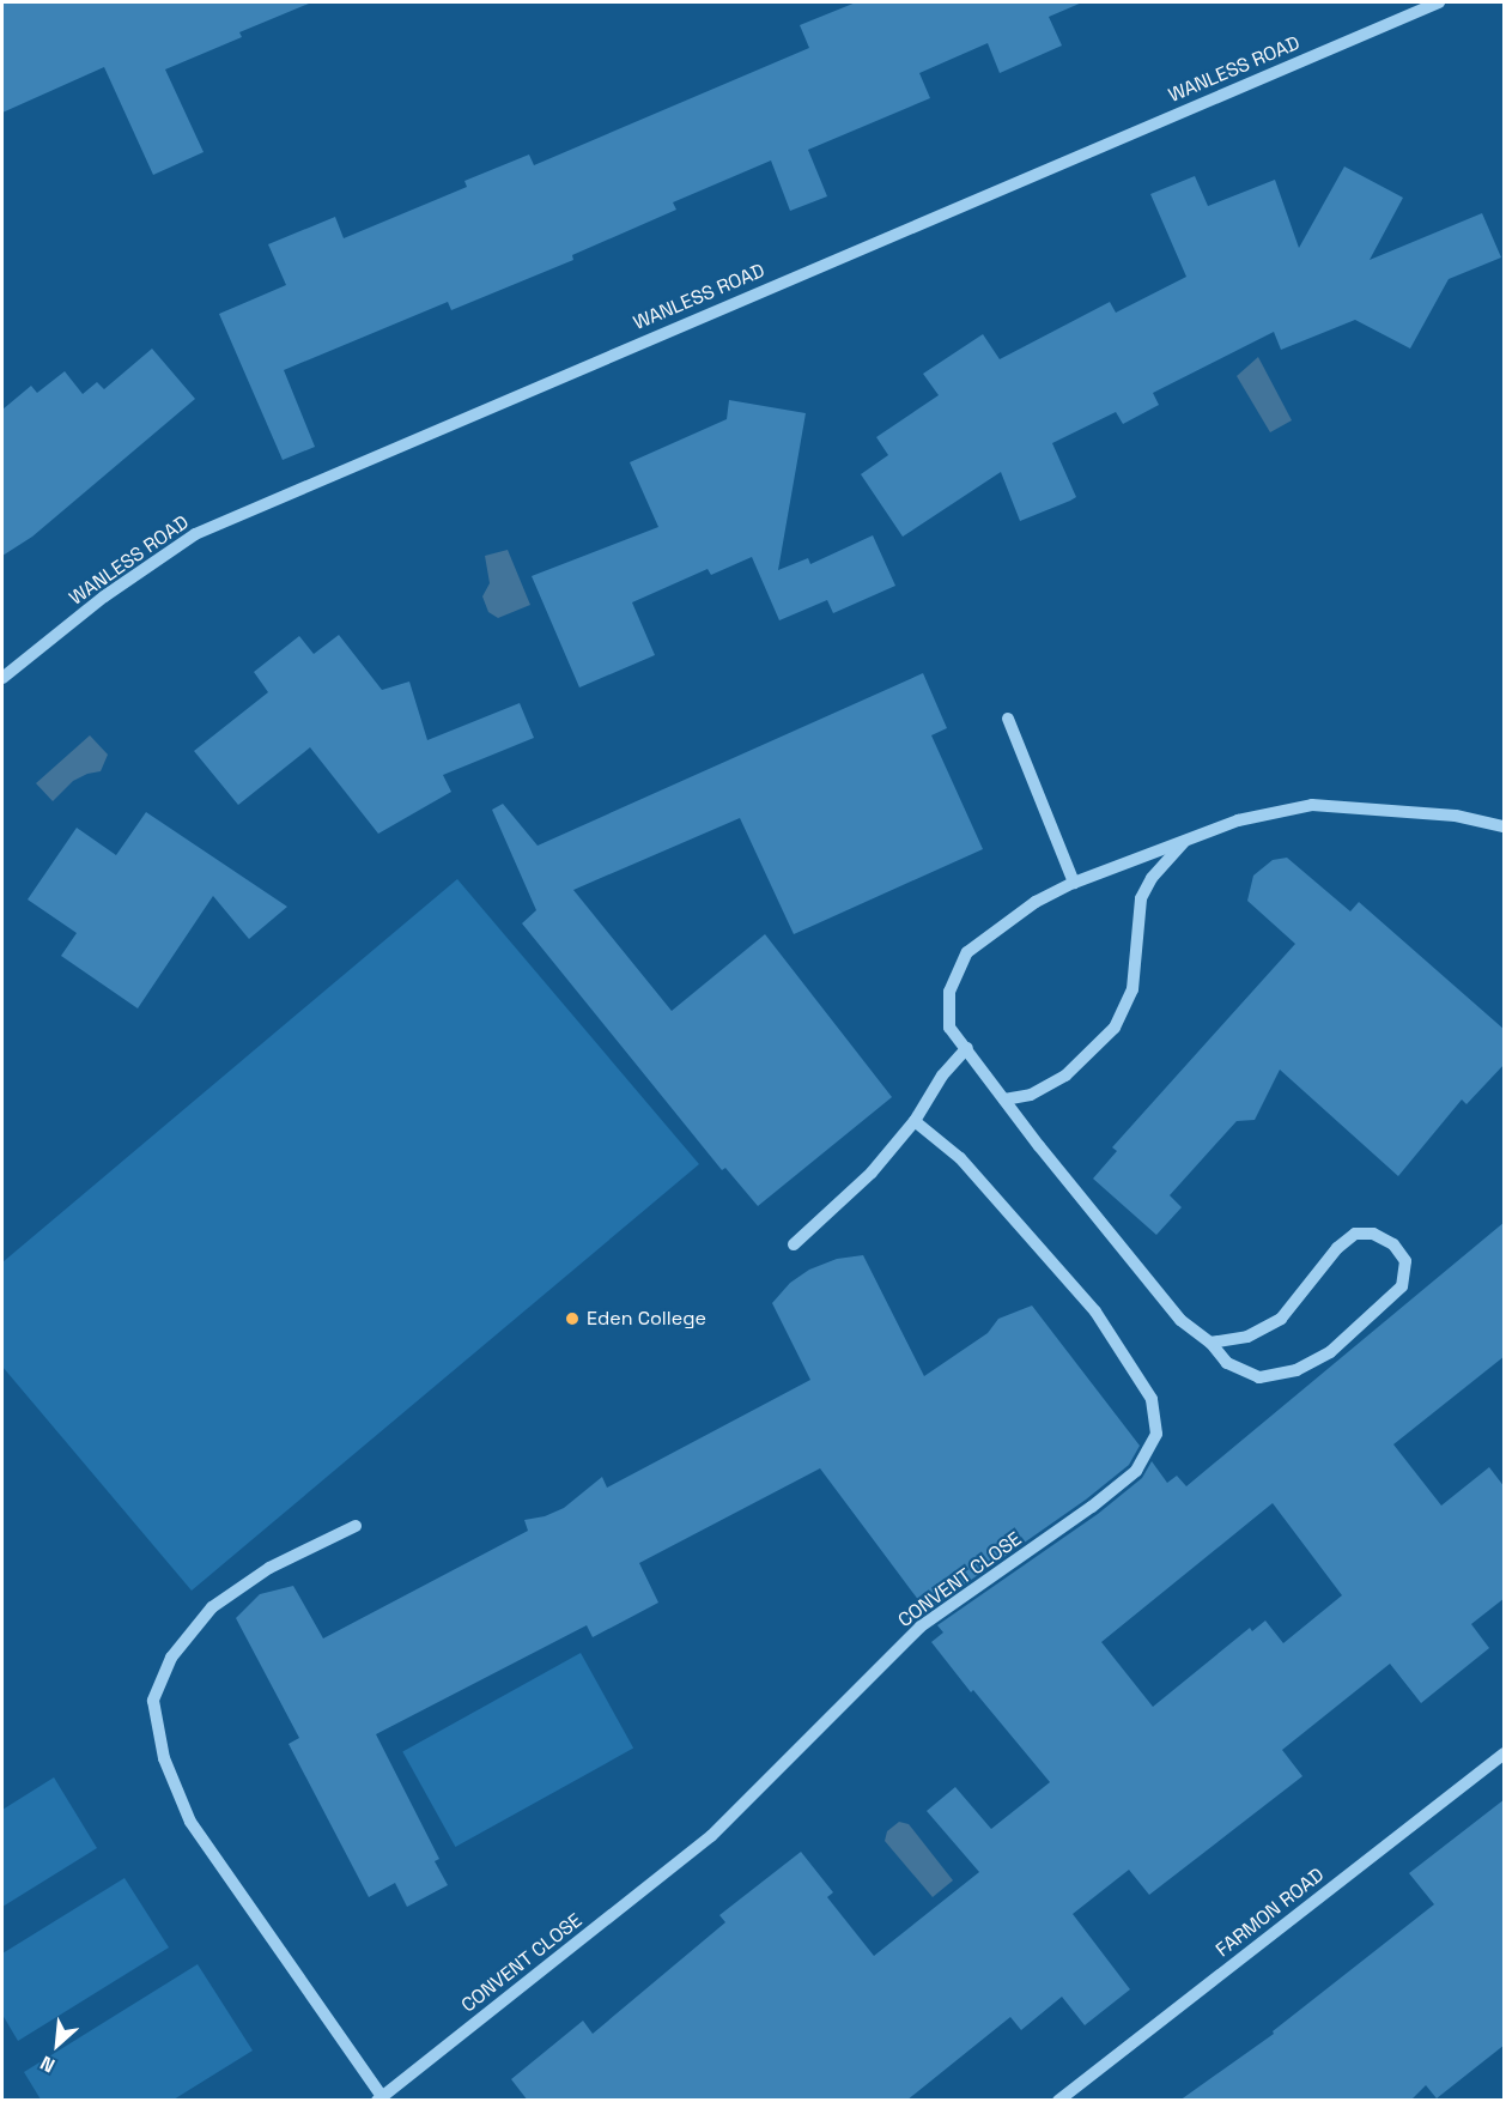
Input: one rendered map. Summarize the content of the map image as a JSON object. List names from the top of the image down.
{
  "streets": {
    "street": ["WANLESS ROAD", "CONVENT CLOSE", "FARMON ROAD"]
  },
  "places": ["Eden College"],
  "north": "bottom left"
}
